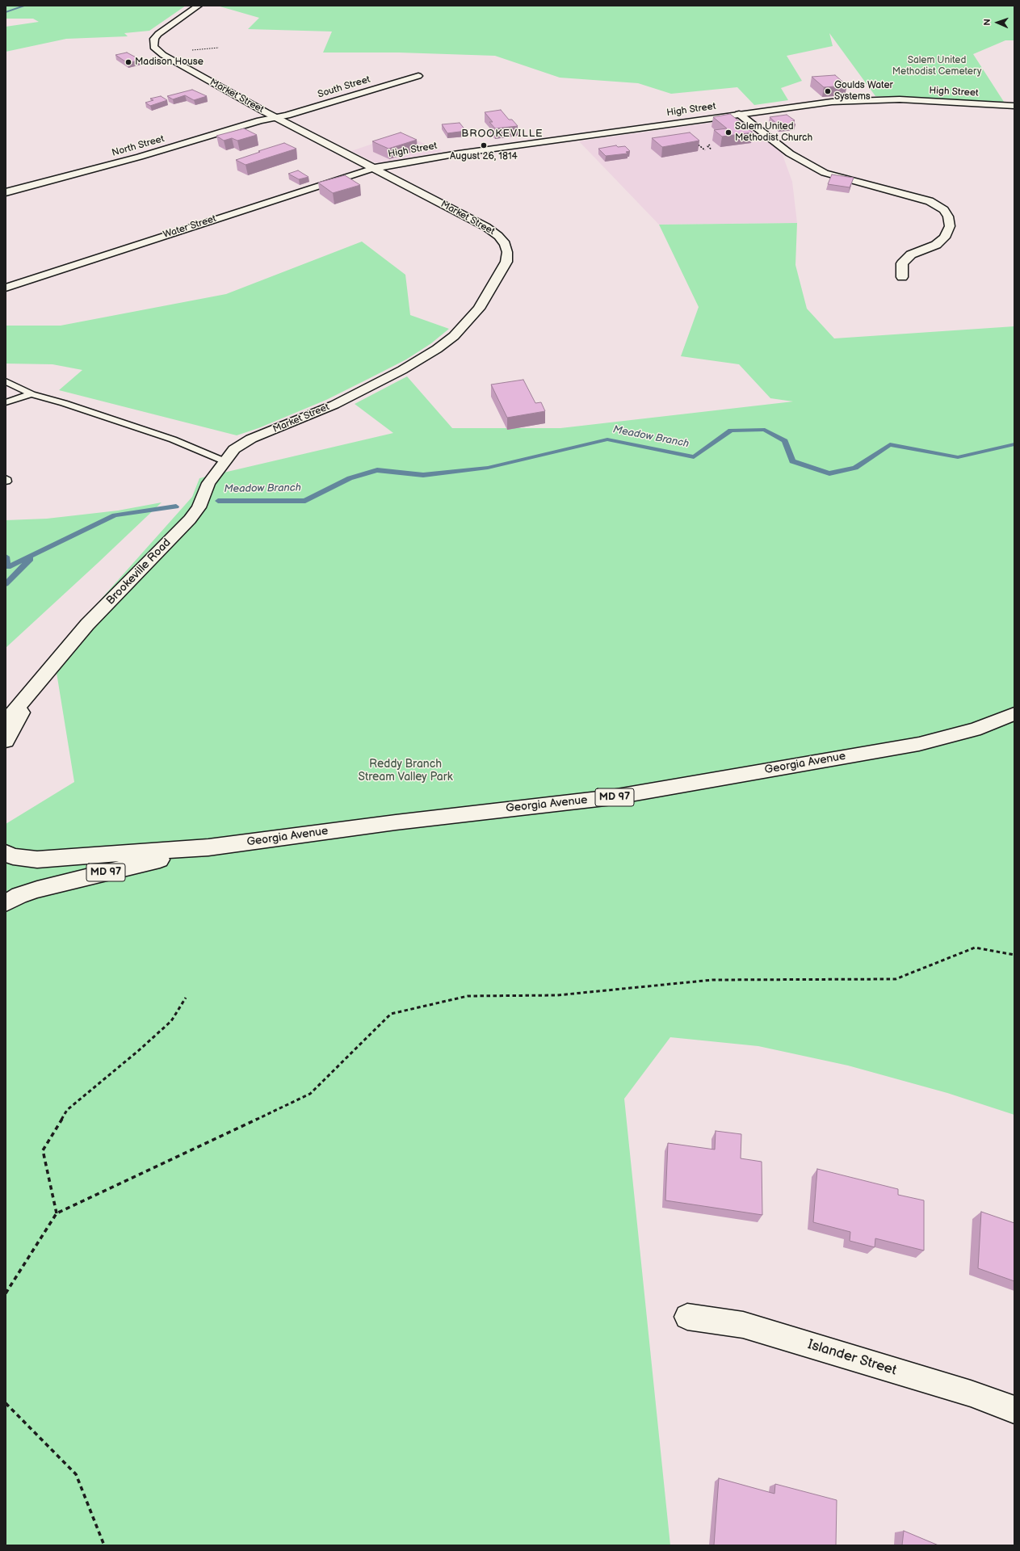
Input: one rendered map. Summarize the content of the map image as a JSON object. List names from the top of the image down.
{
  "streets": {
    "main road": [
      "South Street",
      "High Street",
      "Market Street",
      "North Street",
      "Water Street",
      "Brookeville Road",
      "Georgia Avenue",
      "MD 97",
      "Islander Street"
    ]
  },
  "crossings": [
    ["South Street", "Market Street"],
    ["South Street", "North Street"],
    ["High Street", "Market Street"],
    ["High Street", "Water Street"],
    ["Market Street", "North Street"],
    ["Market Street", "Water Street"],
    ["Market Street", "Brookeville Road"]
  ],
  "districts": ["BROOKEVILLE"],
  "water": ["Meadow Branch"],
  "parks": ["Salem United Methodist Cemetery", "Reddy Branch Stream Valley Park"],
  "places": [
    "Madison House",
    "Goulds Water Systems",
    "Salem United Methodist Church",
    "August 26, 1814"
  ],
  "north": "left"
}
